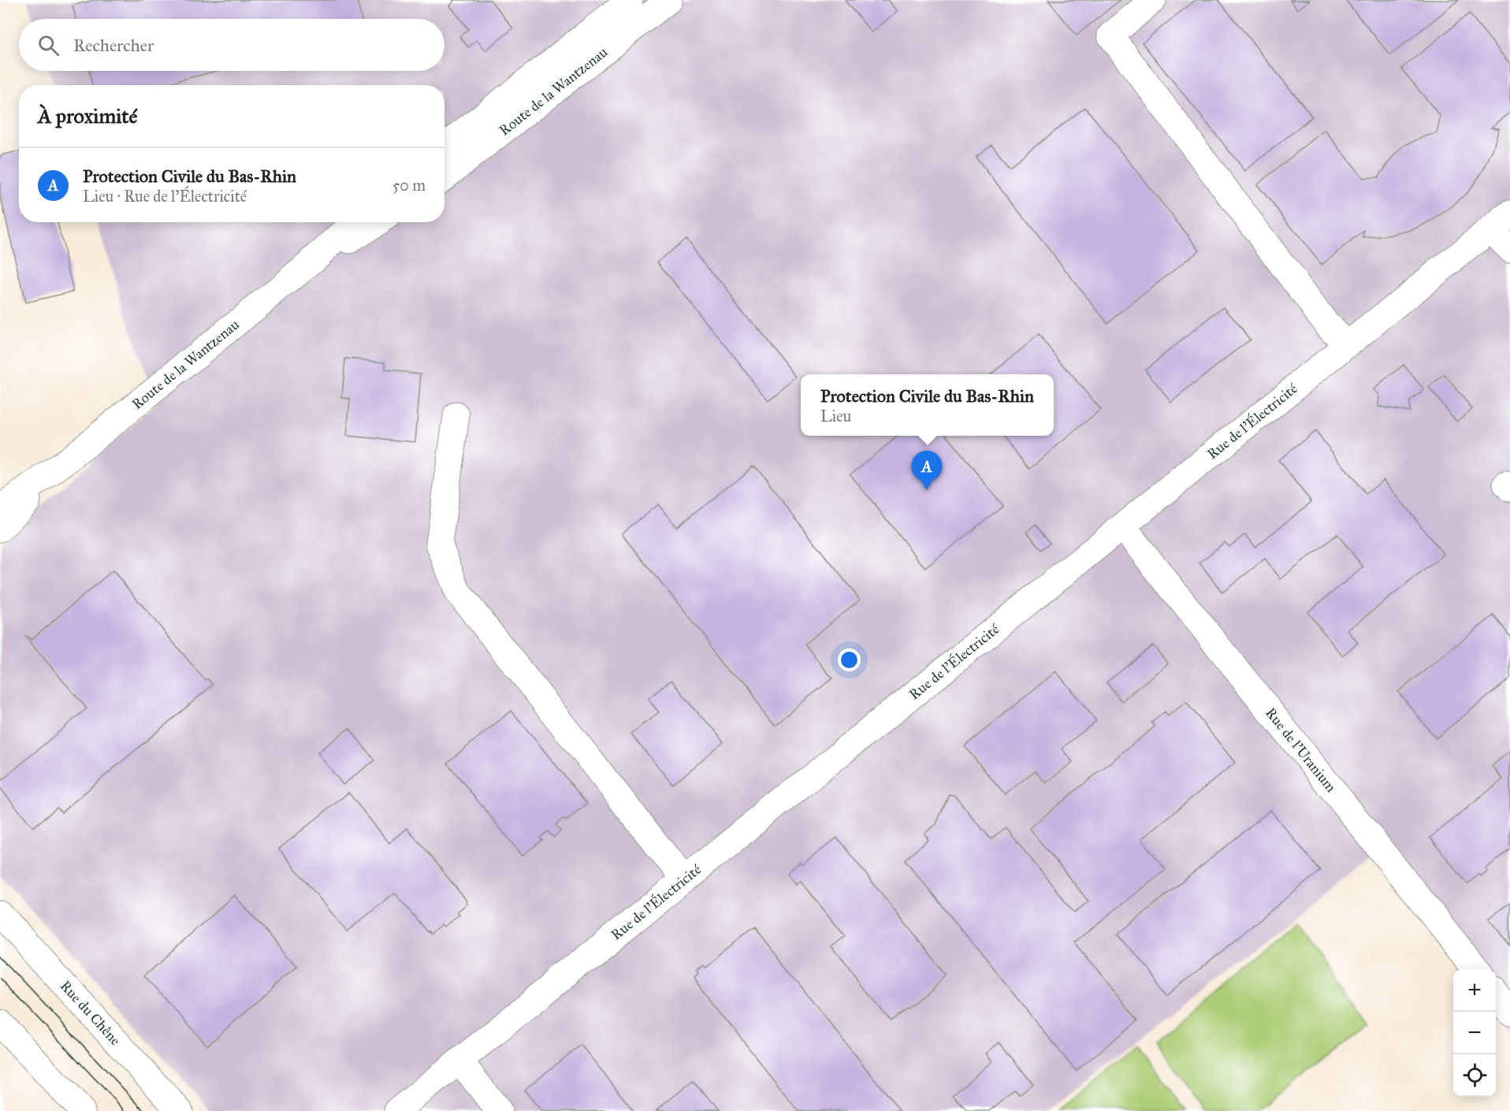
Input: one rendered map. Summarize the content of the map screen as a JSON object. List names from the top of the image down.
{
  "streets": {
    "street": [
      "Route de la Wantzenau",
      "Rue de l'Électricité",
      "Rue de l'Uranium",
      "Rue du Chêne"
    ]
  },
  "crossings": [
    ["Rue de l'Électricité", "Rue de l'Uranium"]
  ],
  "page": {
    "search": "Rechercher",
    "heading": "À proximité",
    "list": [
      {
        "mark": "A",
        "name": "Protection Civile du Bas-Rhin",
        "note": "Lieu · Rue de l'Électricité",
        "value": "50 m"
      }
    ],
    "popup": ["Protection Civile du Bas-Rhin", "Lieu"],
    "pins": "A",
    "map_buttons": ["+", "−"]
  }
}
